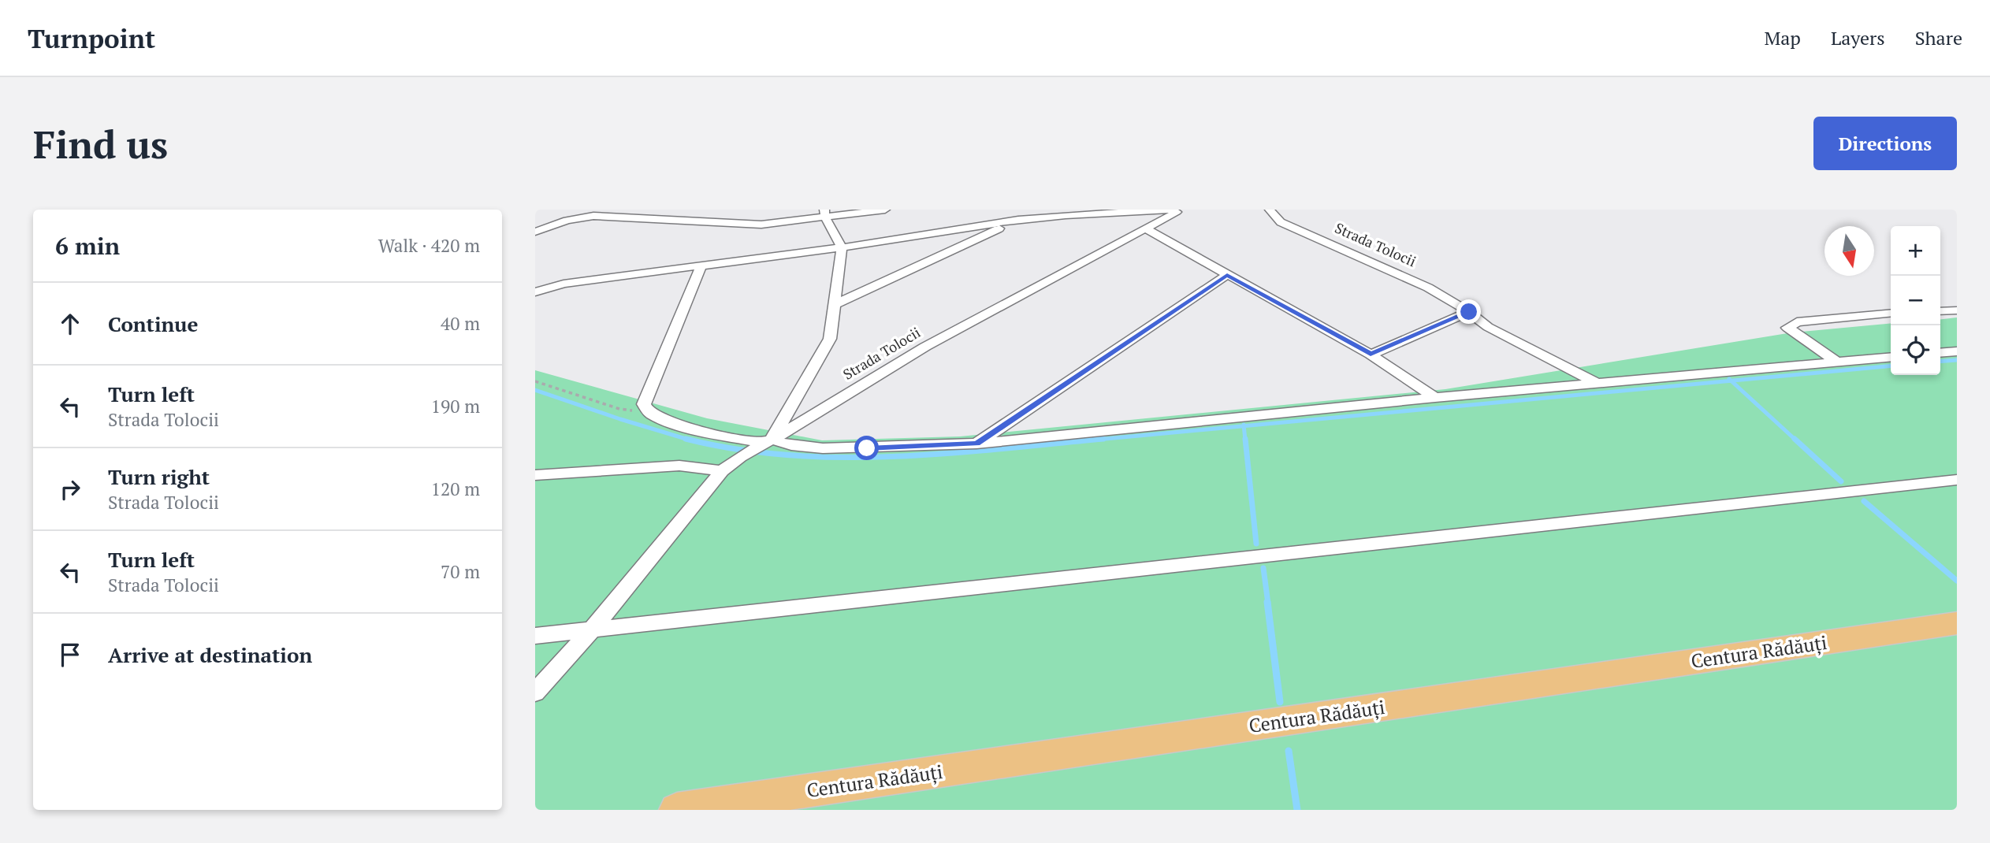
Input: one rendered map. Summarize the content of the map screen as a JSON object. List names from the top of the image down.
{
  "streets": {
    "main road": ["Centura Rădăuți"],
    "street": ["Strada Tolocii"]
  },
  "north": "bottom",
  "page": {
    "header": "Turnpoint",
    "nav": ["Map", "Layers", "Share"],
    "buttons": "Directions",
    "title": "Find us",
    "heading": ["6 min", "Walk · 420 m"],
    "map_buttons": ["+", "−"],
    "list": [
      ["Continue", "40 m"],
      ["Turn left", "Strada Tolocii", "190 m"],
      ["Turn right", "Strada Tolocii", "120 m"],
      ["Turn left", "Strada Tolocii", "70 m"],
      "Arrive at destination"
    ]
  }
}
